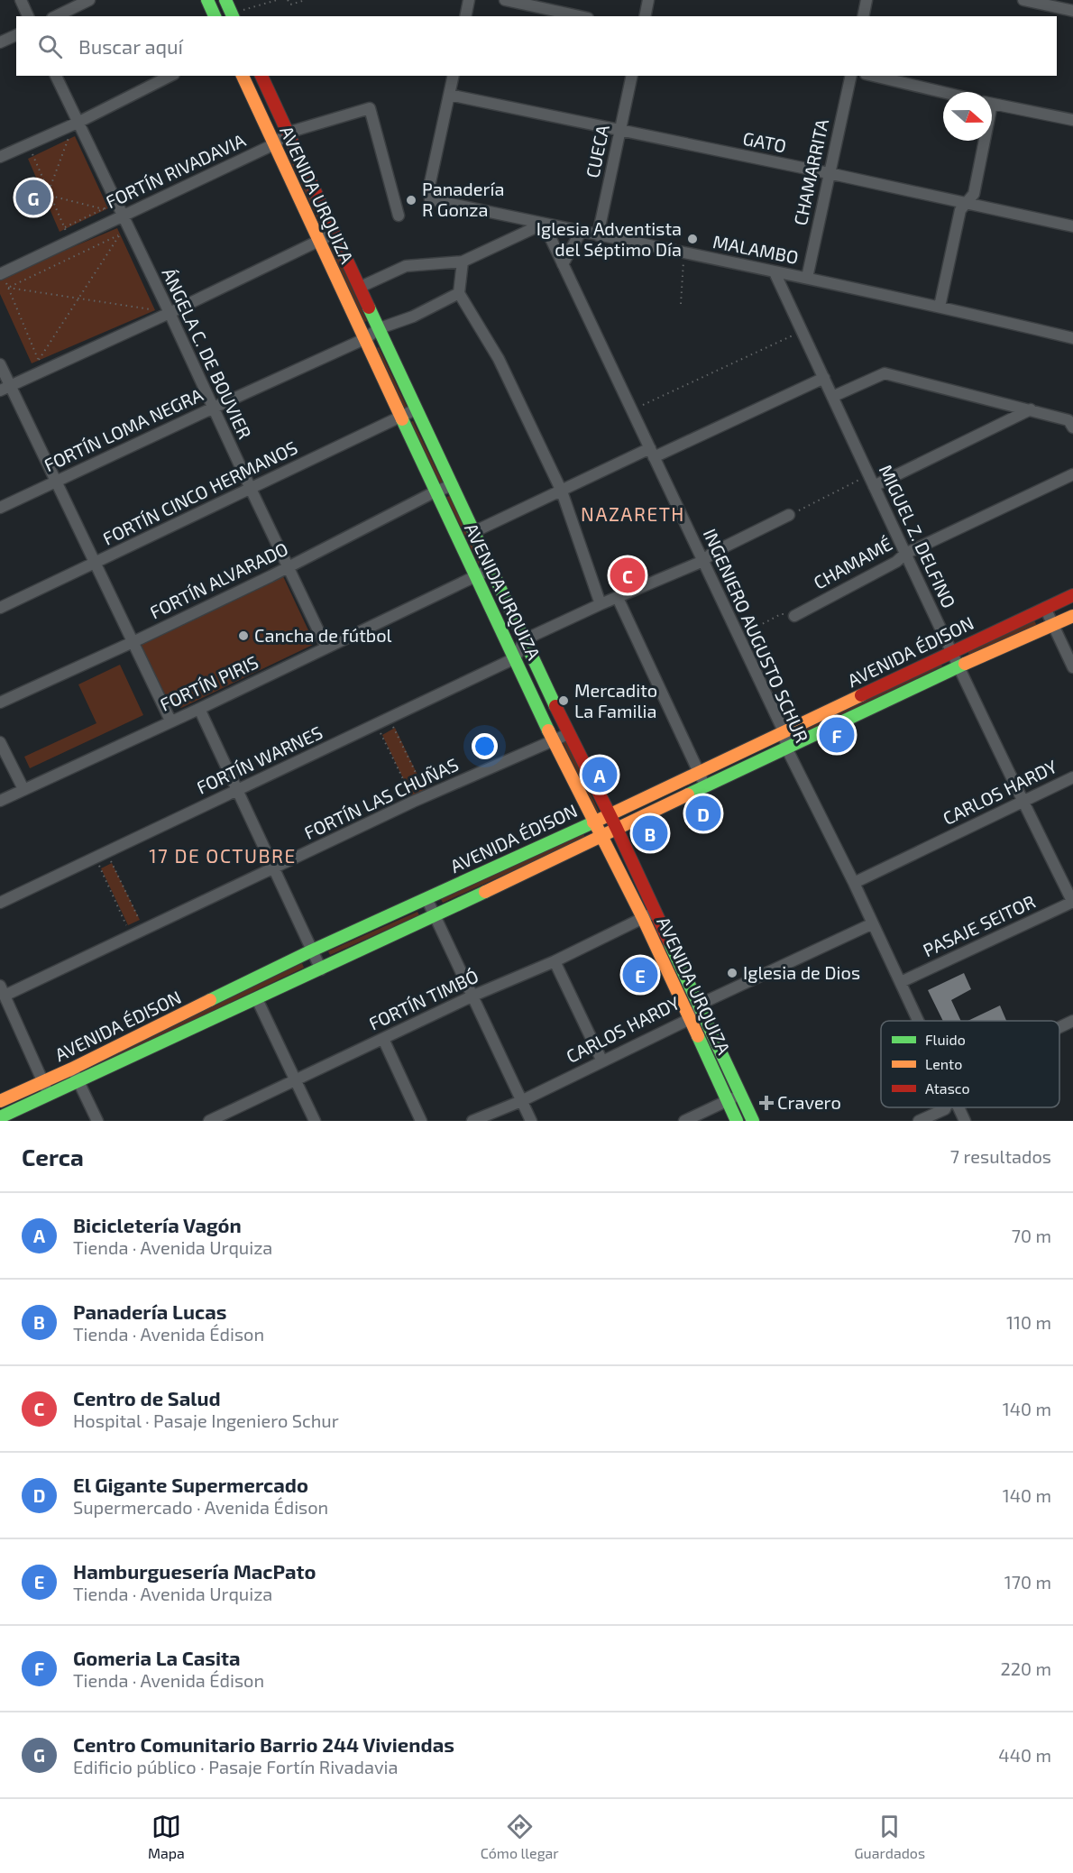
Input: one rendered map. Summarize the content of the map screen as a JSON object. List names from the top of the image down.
{
  "streets": {
    "main road": ["AVENIDA URQUIZA", "AVENIDA ÉDISON"],
    "street": [
      "GATO",
      "CUECA",
      "FORTÍN RIVADAVIA",
      "CHAMARRITA",
      "MALAMBO",
      "ÁNGELA C. DE BOUVIER",
      "FORTÍN LOMA NEGRA",
      "FORTÍN CINCO HERMANOS",
      "MIGUEL Z. DELFINO",
      "CHAMAMÉ",
      "FORTÍN ALVARADO",
      "INGENIERO AUGUSTO SCHUR",
      "FORTÍN PIRIS",
      "FORTÍN WARNES",
      "CARLOS HARDY",
      "FORTÍN LAS CHUÑAS",
      "PASAJE SEITOR",
      "FORTÍN TIMBÓ"
    ]
  },
  "crossings": [
    ["GATO", "CUECA"],
    ["GATO", "CHAMARRITA"],
    ["GATO", "MALAMBO"],
    ["CUECA", "MALAMBO"],
    ["FORTÍN RIVADAVIA", "AVENIDA URQUIZA"],
    ["FORTÍN RIVADAVIA", "ÁNGELA C. DE BOUVIER"],
    ["CHAMARRITA", "MALAMBO"],
    ["AVENIDA URQUIZA", "FORTÍN LOMA NEGRA"],
    ["AVENIDA URQUIZA", "FORTÍN CINCO HERMANOS"],
    ["AVENIDA URQUIZA", "FORTÍN ALVARADO"],
    ["AVENIDA URQUIZA", "AVENIDA ÉDISON"],
    ["AVENIDA URQUIZA", "FORTÍN PIRIS"],
    ["AVENIDA URQUIZA", "FORTÍN WARNES"],
    ["AVENIDA URQUIZA", "CARLOS HARDY"],
    ["AVENIDA URQUIZA", "FORTÍN LAS CHUÑAS"],
    ["AVENIDA URQUIZA", "FORTÍN TIMBÓ"],
    ["MALAMBO", "MIGUEL Z. DELFINO"],
    ["MALAMBO", "INGENIERO AUGUSTO SCHUR"],
    ["ÁNGELA C. DE BOUVIER", "FORTÍN LOMA NEGRA"],
    ["ÁNGELA C. DE BOUVIER", "FORTÍN CINCO HERMANOS"],
    ["ÁNGELA C. DE BOUVIER", "FORTÍN ALVARADO"],
    ["ÁNGELA C. DE BOUVIER", "FORTÍN PIRIS"],
    ["MIGUEL Z. DELFINO", "CHAMAMÉ"],
    ["MIGUEL Z. DELFINO", "AVENIDA ÉDISON"],
    ["MIGUEL Z. DELFINO", "CARLOS HARDY"],
    ["MIGUEL Z. DELFINO", "PASAJE SEITOR"],
    ["INGENIERO AUGUSTO SCHUR", "AVENIDA ÉDISON"],
    ["INGENIERO AUGUSTO SCHUR", "CARLOS HARDY"],
    ["INGENIERO AUGUSTO SCHUR", "PASAJE SEITOR"]
  ],
  "districts": ["NAZARETH", "17 DE OCTUBRE"],
  "places": {
    "other": [
      "Panadería R Gonza",
      "Iglesia Adventista del Séptimo Día",
      "Cancha de fútbol",
      "Mercadito La Familia",
      "Iglesia de Dios"
    ],
    "health": ["Cravero"]
  },
  "legend": ["Fluido", "Lento", "Atasco"],
  "north": "right",
  "page": {
    "search": "Buscar aquí",
    "pins": [
      "G",
      "C",
      "F",
      "A",
      "D",
      "B",
      "E"
    ],
    "heading": ["Cerca", "7 resultados"],
    "list": [
      {
        "mark": "A",
        "name": "Bicicletería Vagón",
        "note": "Tienda · Avenida Urquiza",
        "value": "70 m"
      },
      {
        "mark": "B",
        "name": "Panadería Lucas",
        "note": "Tienda · Avenida Édison",
        "value": "110 m"
      },
      {
        "mark": "C",
        "name": "Centro de Salud",
        "note": "Hospital · Pasaje Ingeniero Schur",
        "value": "140 m"
      },
      {
        "mark": "D",
        "name": "El Gigante Supermercado",
        "note": "Supermercado · Avenida Édison",
        "value": "140 m"
      },
      {
        "mark": "E",
        "name": "Hamburguesería MacPato",
        "note": "Tienda · Avenida Urquiza",
        "value": "170 m"
      },
      {
        "mark": "F",
        "name": "Gomeria La Casita",
        "note": "Tienda · Avenida Édison",
        "value": "220 m"
      },
      {
        "mark": "G",
        "name": "Centro Comunitario Barrio 244 Viviendas",
        "note": "Edificio público · Pasaje Fortín Rivadavia",
        "value": "440 m"
      }
    ],
    "nav": ["Mapa", "Cómo llegar", "Guardados"]
  }
}
